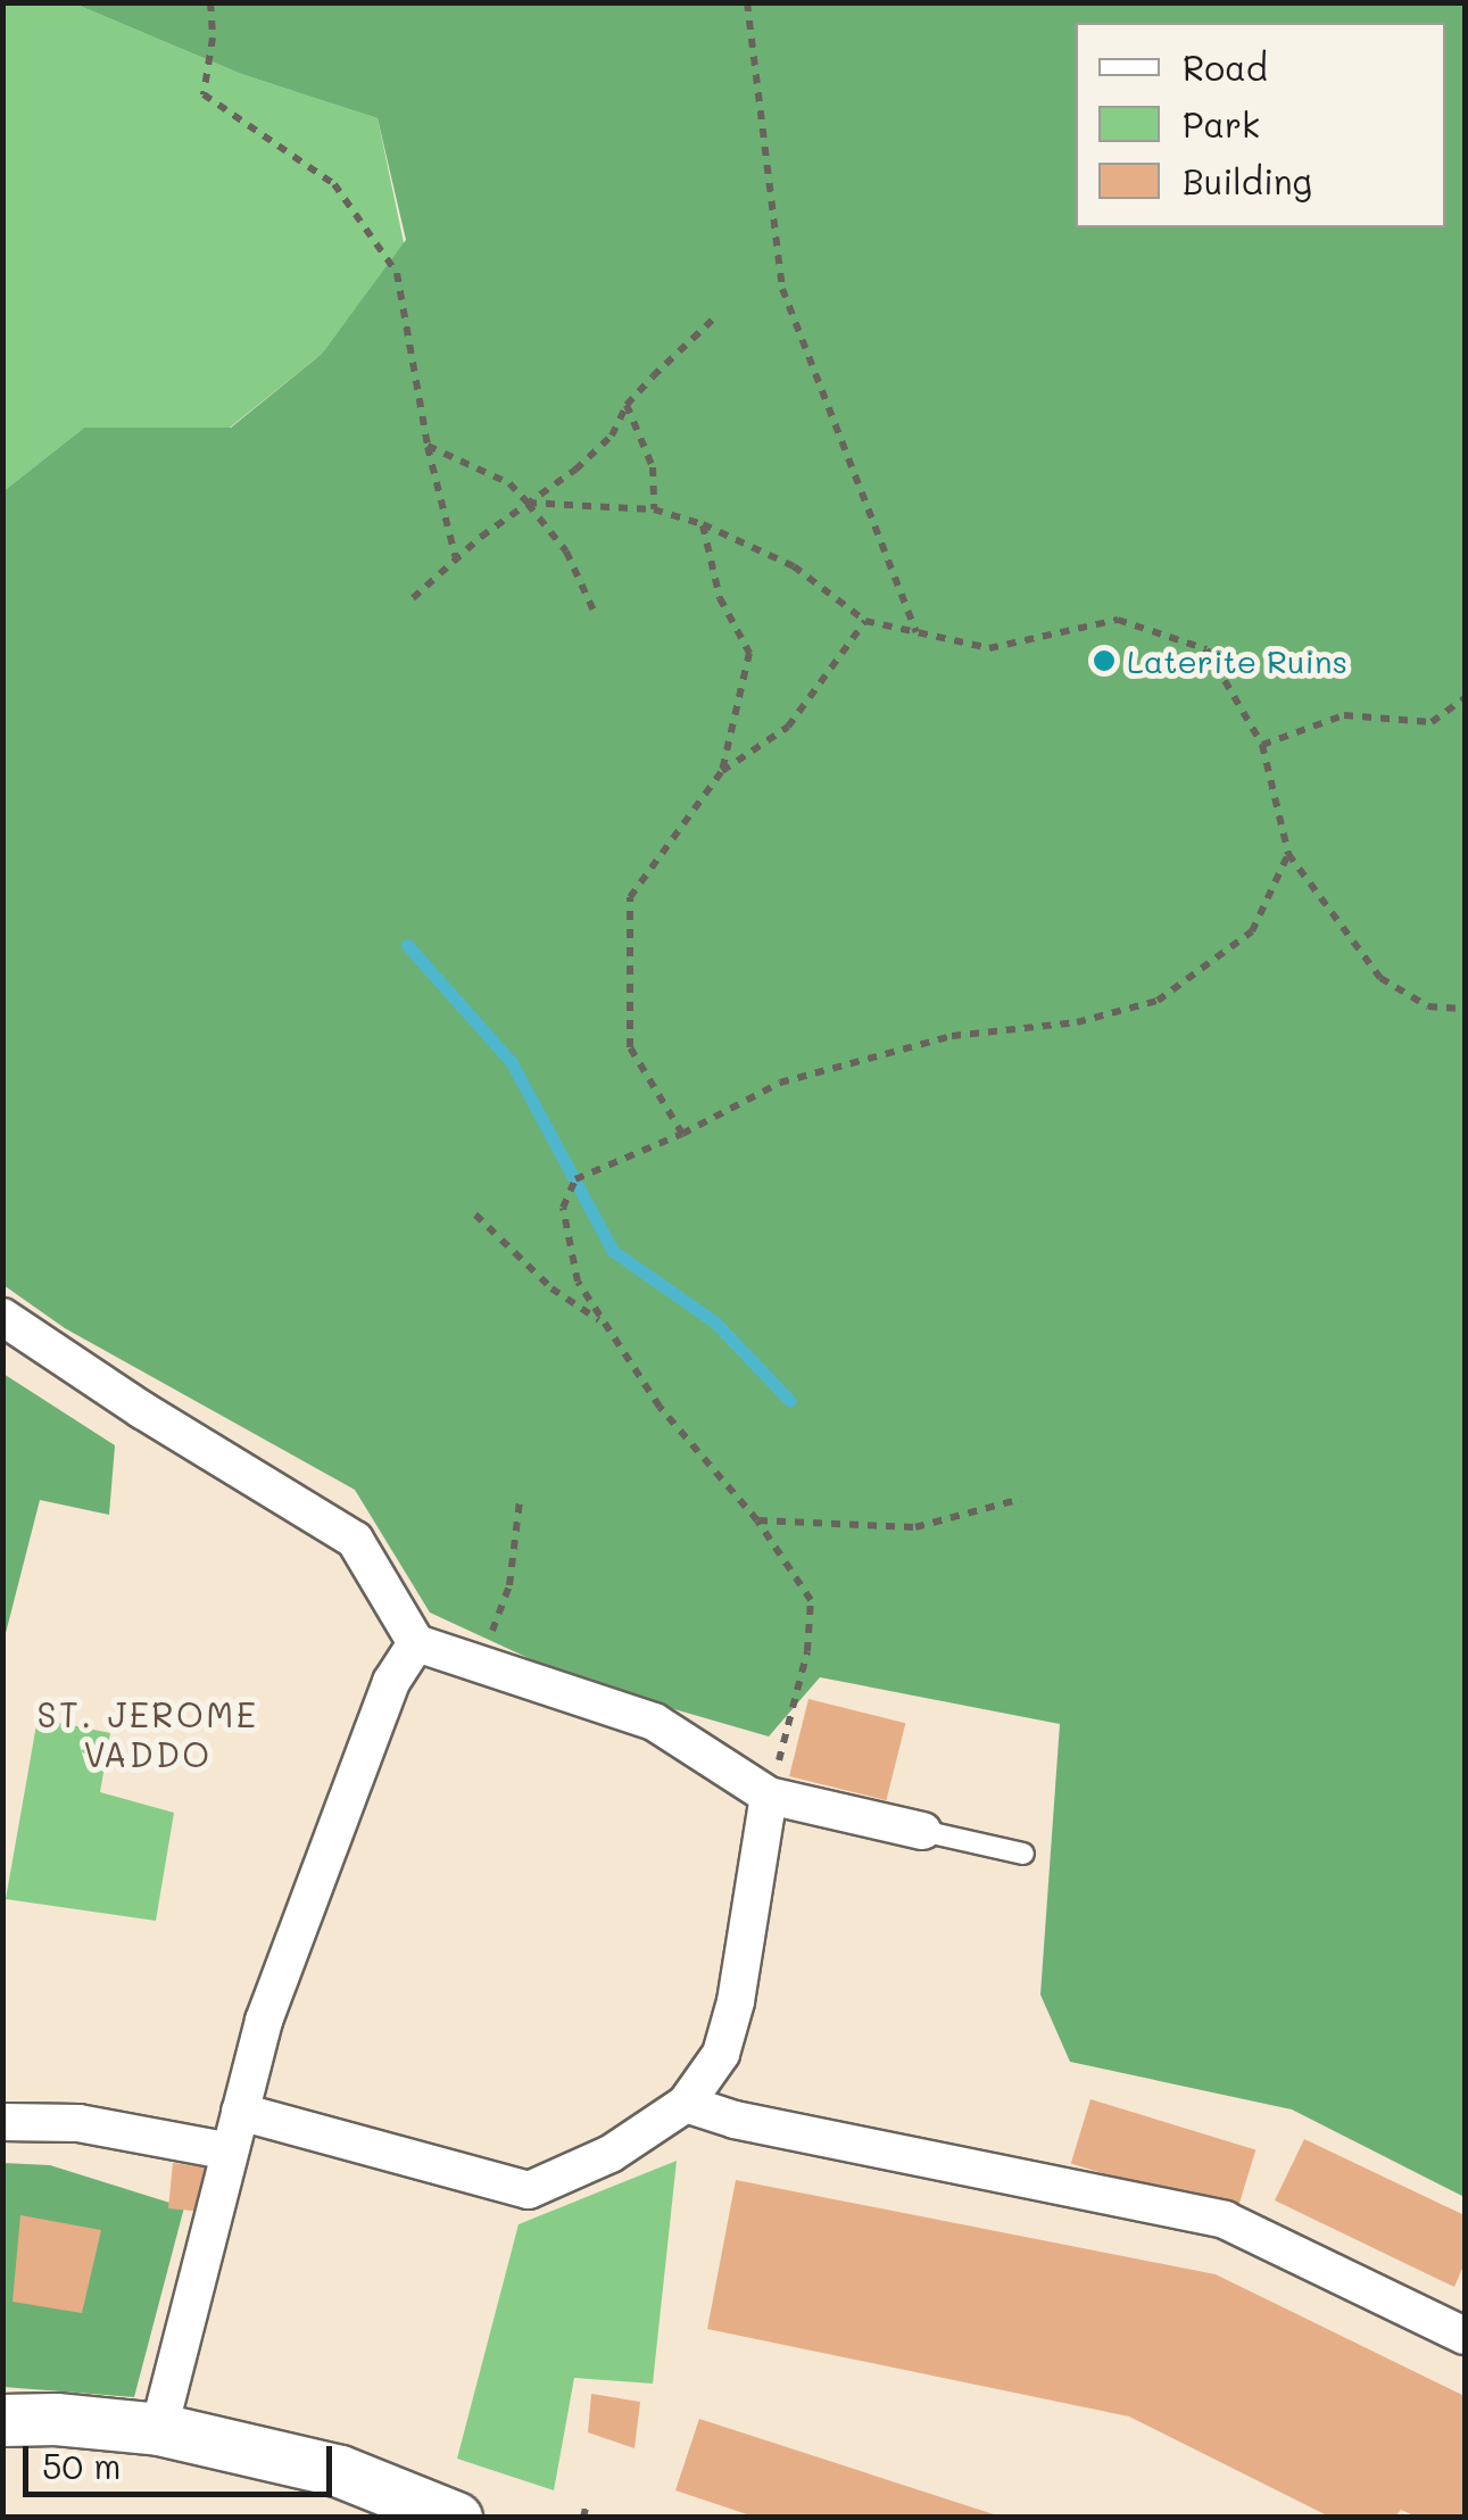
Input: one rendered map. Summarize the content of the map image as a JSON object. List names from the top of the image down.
{
  "districts": ["ST. JEROME VADDO"],
  "places": ["Laterite Ruins"],
  "legend": ["Road", "Park", "Building"],
  "scale_bar": "50 m"
}
